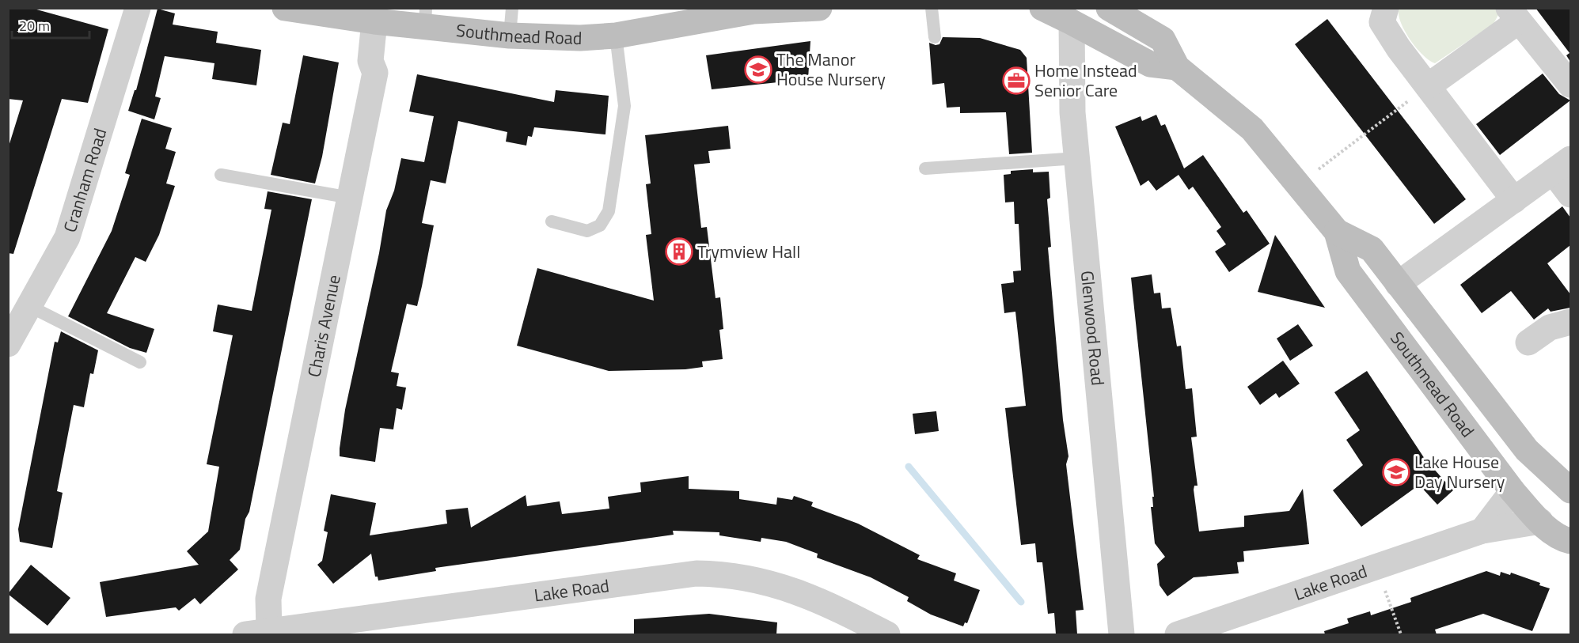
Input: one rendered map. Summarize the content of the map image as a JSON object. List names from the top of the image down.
{
  "streets": {
    "main road": ["Southmead Road"],
    "street": [
      "Cranham Road",
      "Charis Avenue",
      "Glenwood Road",
      "Lake Road"
    ]
  },
  "crossings": [
    ["Southmead Road", "Charis Avenue"],
    ["Southmead Road", "Lake Road"],
    ["Charis Avenue", "Lake Road"]
  ],
  "places": {
    "school or university": ["The Manor House Nursery", "Lake House Day Nursery"],
    "office": ["Home Instead Senior Care"],
    "building": ["Trymview Hall"]
  },
  "scale_bar": "20 m"
}
